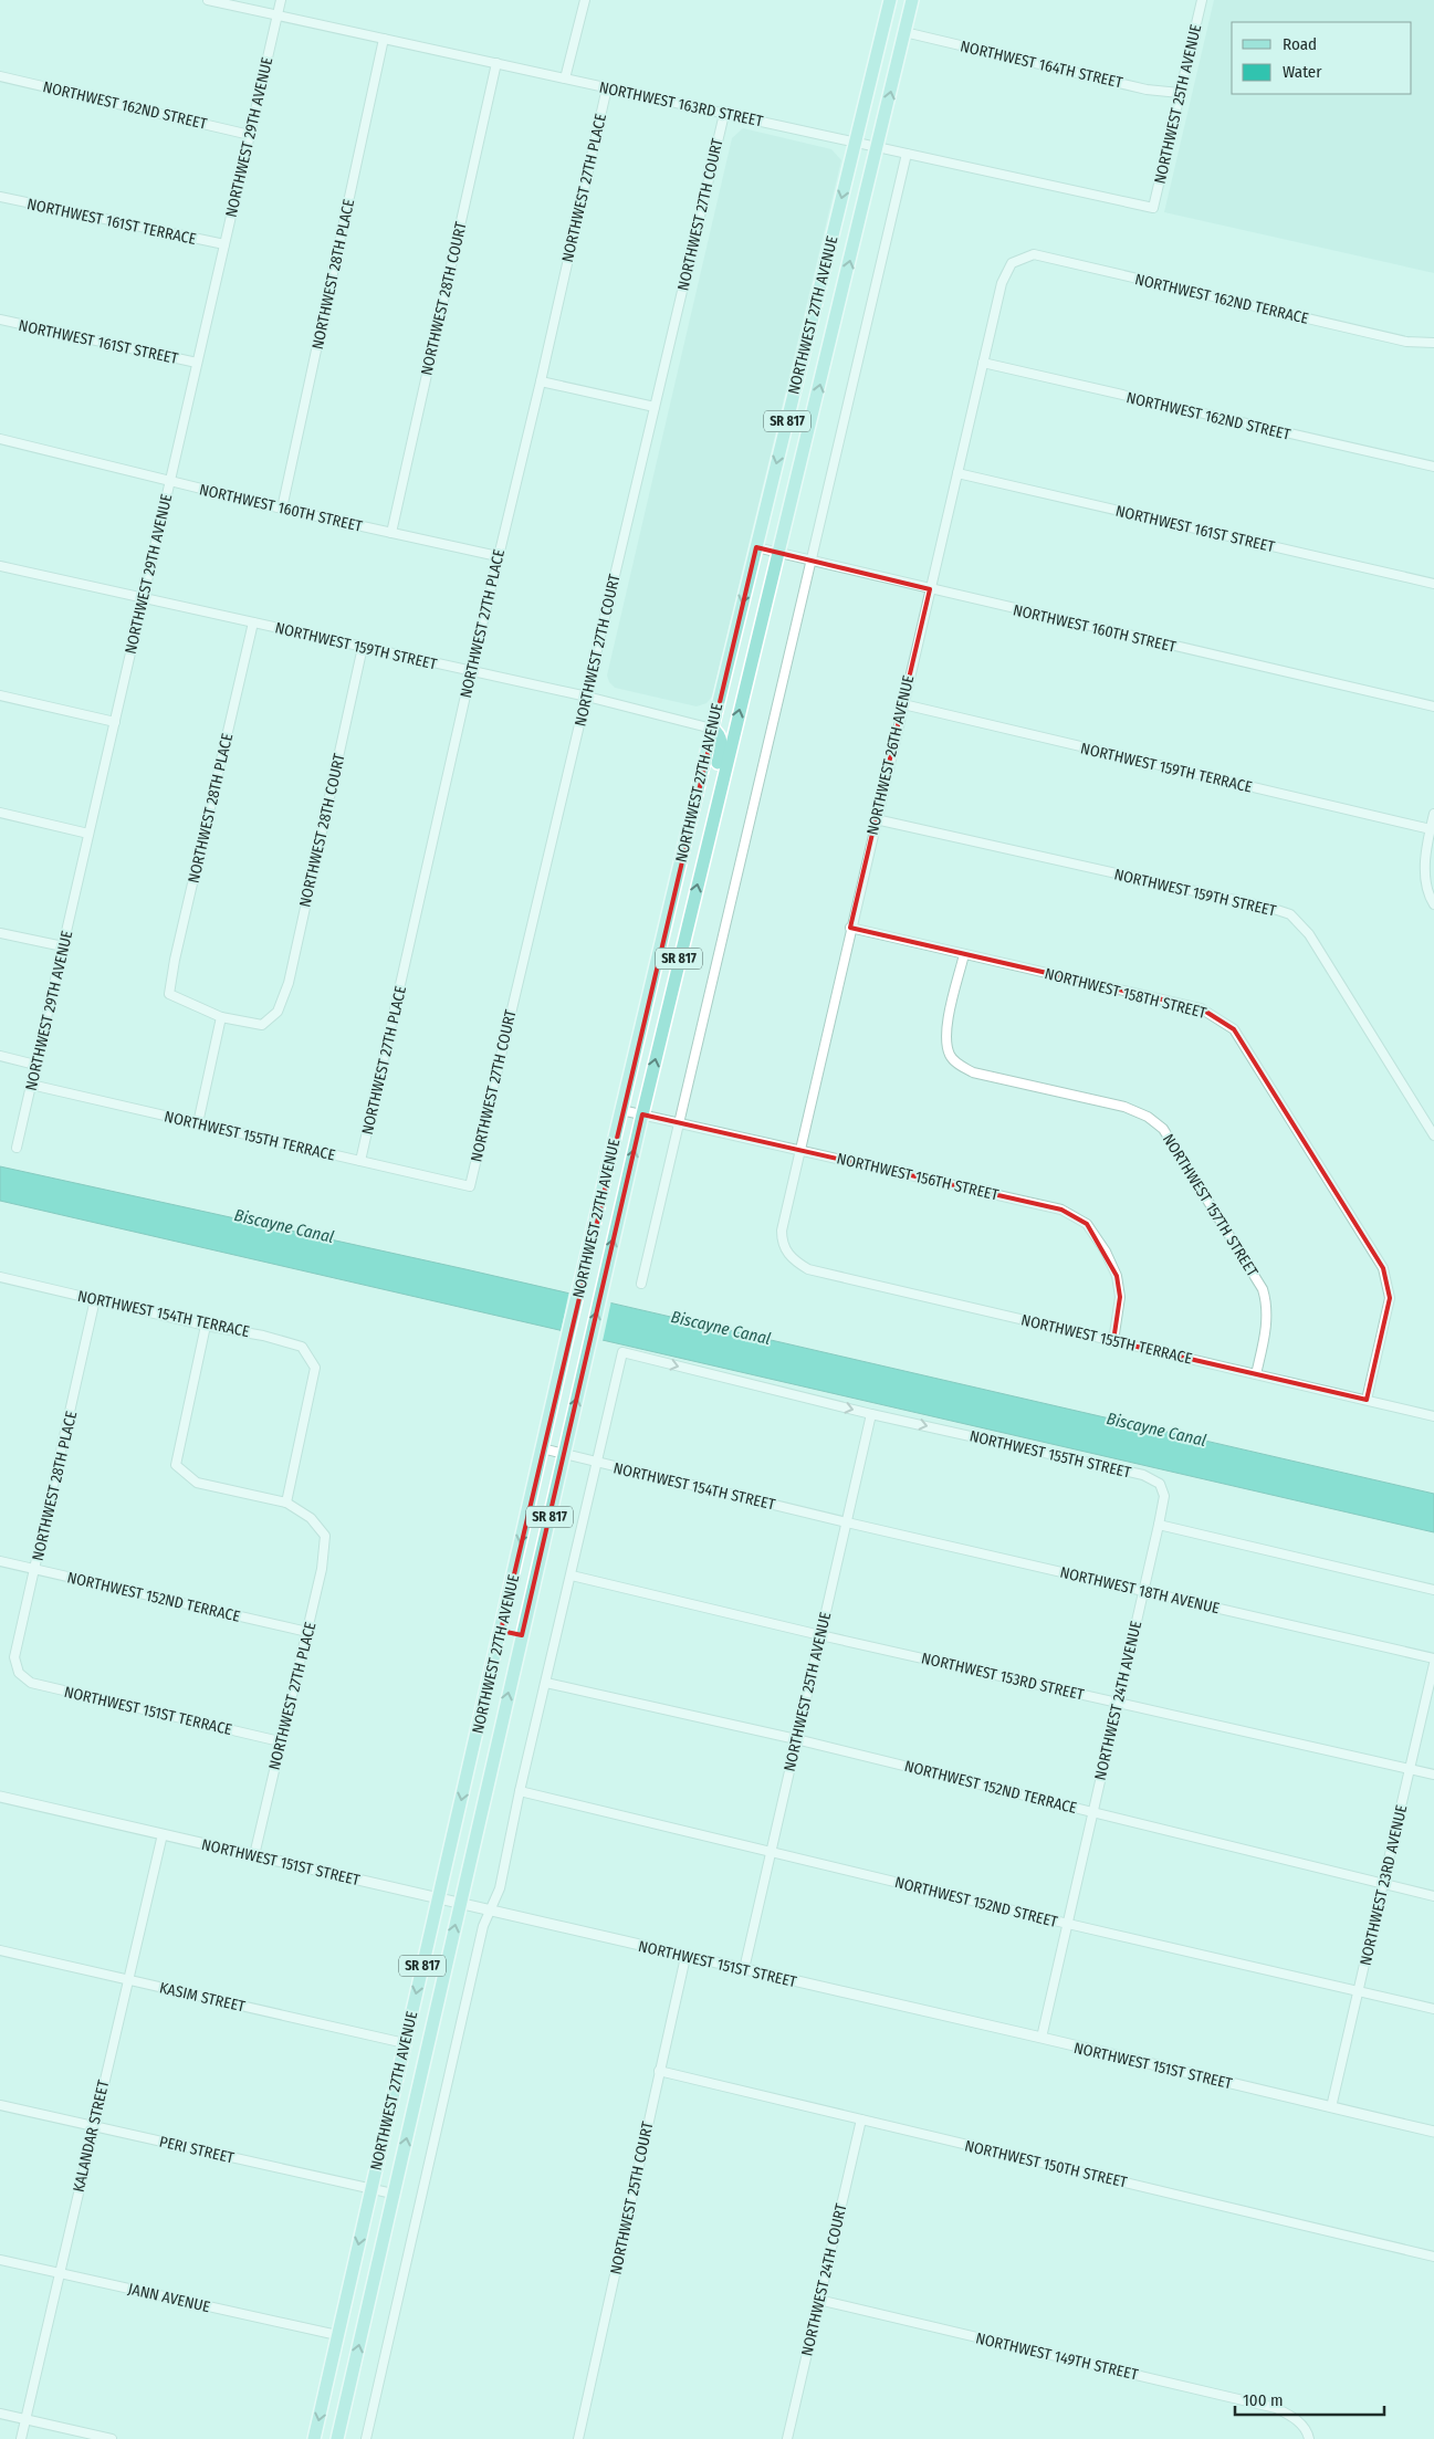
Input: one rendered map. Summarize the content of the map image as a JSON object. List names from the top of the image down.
{
  "streets": {
    "main road": ["NORTHWEST 27TH AVENUE", "SR 817"],
    "street": [
      "NORTHWEST 164TH STREET",
      "NORTHWEST 163RD STREET",
      "NORTHWEST 25TH AVENUE",
      "NORTHWEST 162ND STREET",
      "NORTHWEST 29TH AVENUE",
      "NORTHWEST 27TH PLACE",
      "NORTHWEST 27TH COURT",
      "NORTHWEST 161ST TERRACE",
      "NORTHWEST 28TH PLACE",
      "NORTHWEST 28TH COURT",
      "NORTHWEST 162ND TERRACE",
      "NORTHWEST 161ST STREET",
      "NORTHWEST 160TH STREET",
      "NORTHWEST 159TH STREET",
      "NORTHWEST 26TH AVENUE",
      "NORTHWEST 159TH TERRACE",
      "NORTHWEST 158TH STREET",
      "NORTHWEST 155TH TERRACE",
      "NORTHWEST 156TH STREET",
      "NORTHWEST 157TH STREET",
      "NORTHWEST 154TH TERRACE",
      "NORTHWEST 155TH STREET",
      "NORTHWEST 154TH STREET",
      "NORTHWEST 18TH AVENUE",
      "NORTHWEST 152ND TERRACE",
      "NORTHWEST 153RD STREET",
      "NORTHWEST 24TH AVENUE",
      "NORTHWEST 151ST TERRACE",
      "NORTHWEST 151ST STREET",
      "NORTHWEST 23RD AVENUE",
      "NORTHWEST 152ND STREET",
      "KASIM STREET",
      "KALANDAR STREET",
      "PERI STREET",
      "NORTHWEST 150TH STREET",
      "NORTHWEST 25TH COURT",
      "NORTHWEST 24TH COURT",
      "JANN AVENUE",
      "NORTHWEST 149TH STREET"
    ]
  },
  "crossings": [
    ["NORTHWEST 164TH STREET", "NORTHWEST 25TH AVENUE"],
    ["NORTHWEST 164TH STREET", "NORTHWEST 27TH AVENUE"],
    ["NORTHWEST 163RD STREET", "NORTHWEST 25TH AVENUE"],
    ["NORTHWEST 163RD STREET", "NORTHWEST 29TH AVENUE"],
    ["NORTHWEST 163RD STREET", "NORTHWEST 27TH PLACE"],
    ["NORTHWEST 163RD STREET", "NORTHWEST 27TH COURT"],
    ["NORTHWEST 163RD STREET", "NORTHWEST 28TH PLACE"],
    ["NORTHWEST 163RD STREET", "NORTHWEST 28TH COURT"],
    ["NORTHWEST 163RD STREET", "NORTHWEST 27TH AVENUE"],
    ["NORTHWEST 25TH AVENUE", "NORTHWEST 155TH STREET"],
    ["NORTHWEST 25TH AVENUE", "NORTHWEST 154TH STREET"],
    ["NORTHWEST 25TH AVENUE", "NORTHWEST 18TH AVENUE"],
    ["NORTHWEST 25TH AVENUE", "NORTHWEST 152ND TERRACE"],
    ["NORTHWEST 25TH AVENUE", "NORTHWEST 153RD STREET"],
    ["NORTHWEST 25TH AVENUE", "NORTHWEST 151ST STREET"],
    ["NORTHWEST 25TH AVENUE", "NORTHWEST 152ND STREET"],
    ["NORTHWEST 162ND STREET", "NORTHWEST 29TH AVENUE"],
    ["NORTHWEST 162ND STREET", "NORTHWEST 26TH AVENUE"],
    ["NORTHWEST 29TH AVENUE", "NORTHWEST 161ST TERRACE"],
    ["NORTHWEST 29TH AVENUE", "NORTHWEST 161ST STREET"],
    ["NORTHWEST 29TH AVENUE", "NORTHWEST 160TH STREET"],
    ["NORTHWEST 29TH AVENUE", "NORTHWEST 159TH STREET"],
    ["NORTHWEST 29TH AVENUE", "NORTHWEST 155TH TERRACE"],
    ["NORTHWEST 27TH PLACE", "NORTHWEST 160TH STREET"],
    ["NORTHWEST 27TH PLACE", "NORTHWEST 159TH STREET"],
    ["NORTHWEST 27TH PLACE", "NORTHWEST 155TH TERRACE"],
    ["NORTHWEST 27TH PLACE", "NORTHWEST 154TH TERRACE"],
    ["NORTHWEST 27TH PLACE", "NORTHWEST 152ND TERRACE"],
    ["NORTHWEST 27TH PLACE", "NORTHWEST 151ST TERRACE"],
    ["NORTHWEST 27TH PLACE", "NORTHWEST 151ST STREET"],
    ["NORTHWEST 27TH COURT", "NORTHWEST 159TH STREET"],
    ["NORTHWEST 27TH COURT", "NORTHWEST 155TH TERRACE"],
    ["NORTHWEST 28TH PLACE", "NORTHWEST 28TH COURT"],
    ["NORTHWEST 28TH PLACE", "NORTHWEST 160TH STREET"],
    ["NORTHWEST 28TH PLACE", "NORTHWEST 159TH STREET"],
    ["NORTHWEST 28TH PLACE", "NORTHWEST 154TH TERRACE"],
    ["NORTHWEST 28TH PLACE", "NORTHWEST 152ND TERRACE"],
    ["NORTHWEST 28TH PLACE", "NORTHWEST 151ST TERRACE"],
    ["NORTHWEST 28TH COURT", "NORTHWEST 160TH STREET"],
    ["NORTHWEST 28TH COURT", "NORTHWEST 159TH STREET"],
    ["NORTHWEST 162ND TERRACE", "NORTHWEST 26TH AVENUE"],
    ["NORTHWEST 27TH AVENUE", "NORTHWEST 160TH STREET"],
    ["NORTHWEST 27TH AVENUE", "NORTHWEST 159TH STREET"],
    ["NORTHWEST 27TH AVENUE", "NORTHWEST 156TH STREET"],
    ["NORTHWEST 27TH AVENUE", "NORTHWEST 154TH STREET"],
    ["NORTHWEST 27TH AVENUE", "NORTHWEST 151ST STREET"],
    ["NORTHWEST 27TH AVENUE", "KASIM STREET"],
    ["NORTHWEST 27TH AVENUE", "PERI STREET"],
    ["NORTHWEST 27TH AVENUE", "JANN AVENUE"],
    ["NORTHWEST 161ST STREET", "NORTHWEST 26TH AVENUE"],
    ["NORTHWEST 160TH STREET", "NORTHWEST 26TH AVENUE"],
    ["NORTHWEST 159TH STREET", "NORTHWEST 26TH AVENUE"],
    ["NORTHWEST 26TH AVENUE", "NORTHWEST 159TH TERRACE"],
    ["NORTHWEST 26TH AVENUE", "NORTHWEST 158TH STREET"],
    ["NORTHWEST 26TH AVENUE", "NORTHWEST 155TH TERRACE"],
    ["NORTHWEST 26TH AVENUE", "NORTHWEST 156TH STREET"],
    ["NORTHWEST 158TH STREET", "NORTHWEST 155TH TERRACE"],
    ["NORTHWEST 158TH STREET", "NORTHWEST 157TH STREET"],
    ["NORTHWEST 155TH TERRACE", "NORTHWEST 156TH STREET"],
    ["NORTHWEST 155TH TERRACE", "NORTHWEST 157TH STREET"],
    ["NORTHWEST 155TH STREET", "NORTHWEST 154TH STREET"],
    ["NORTHWEST 155TH STREET", "NORTHWEST 24TH AVENUE"],
    ["NORTHWEST 154TH STREET", "NORTHWEST 18TH AVENUE"],
    ["NORTHWEST 18TH AVENUE", "NORTHWEST 24TH AVENUE"],
    ["NORTHWEST 152ND TERRACE", "NORTHWEST 24TH AVENUE"],
    ["NORTHWEST 152ND TERRACE", "NORTHWEST 23RD AVENUE"],
    ["NORTHWEST 153RD STREET", "NORTHWEST 24TH AVENUE"],
    ["NORTHWEST 153RD STREET", "NORTHWEST 23RD AVENUE"],
    ["NORTHWEST 24TH AVENUE", "NORTHWEST 151ST STREET"],
    ["NORTHWEST 24TH AVENUE", "NORTHWEST 152ND STREET"],
    ["NORTHWEST 151ST STREET", "NORTHWEST 23RD AVENUE"],
    ["NORTHWEST 151ST STREET", "KALANDAR STREET"],
    ["NORTHWEST 151ST STREET", "NORTHWEST 25TH COURT"],
    ["NORTHWEST 23RD AVENUE", "NORTHWEST 152ND STREET"],
    ["KASIM STREET", "KALANDAR STREET"],
    ["KALANDAR STREET", "PERI STREET"],
    ["KALANDAR STREET", "JANN AVENUE"],
    ["NORTHWEST 150TH STREET", "NORTHWEST 25TH COURT"],
    ["NORTHWEST 150TH STREET", "NORTHWEST 24TH COURT"],
    ["NORTHWEST 24TH COURT", "NORTHWEST 149TH STREET"]
  ],
  "water": ["Biscayne Canal"],
  "legend": ["Road", "Water"],
  "scale_bar": "100 m"
}
